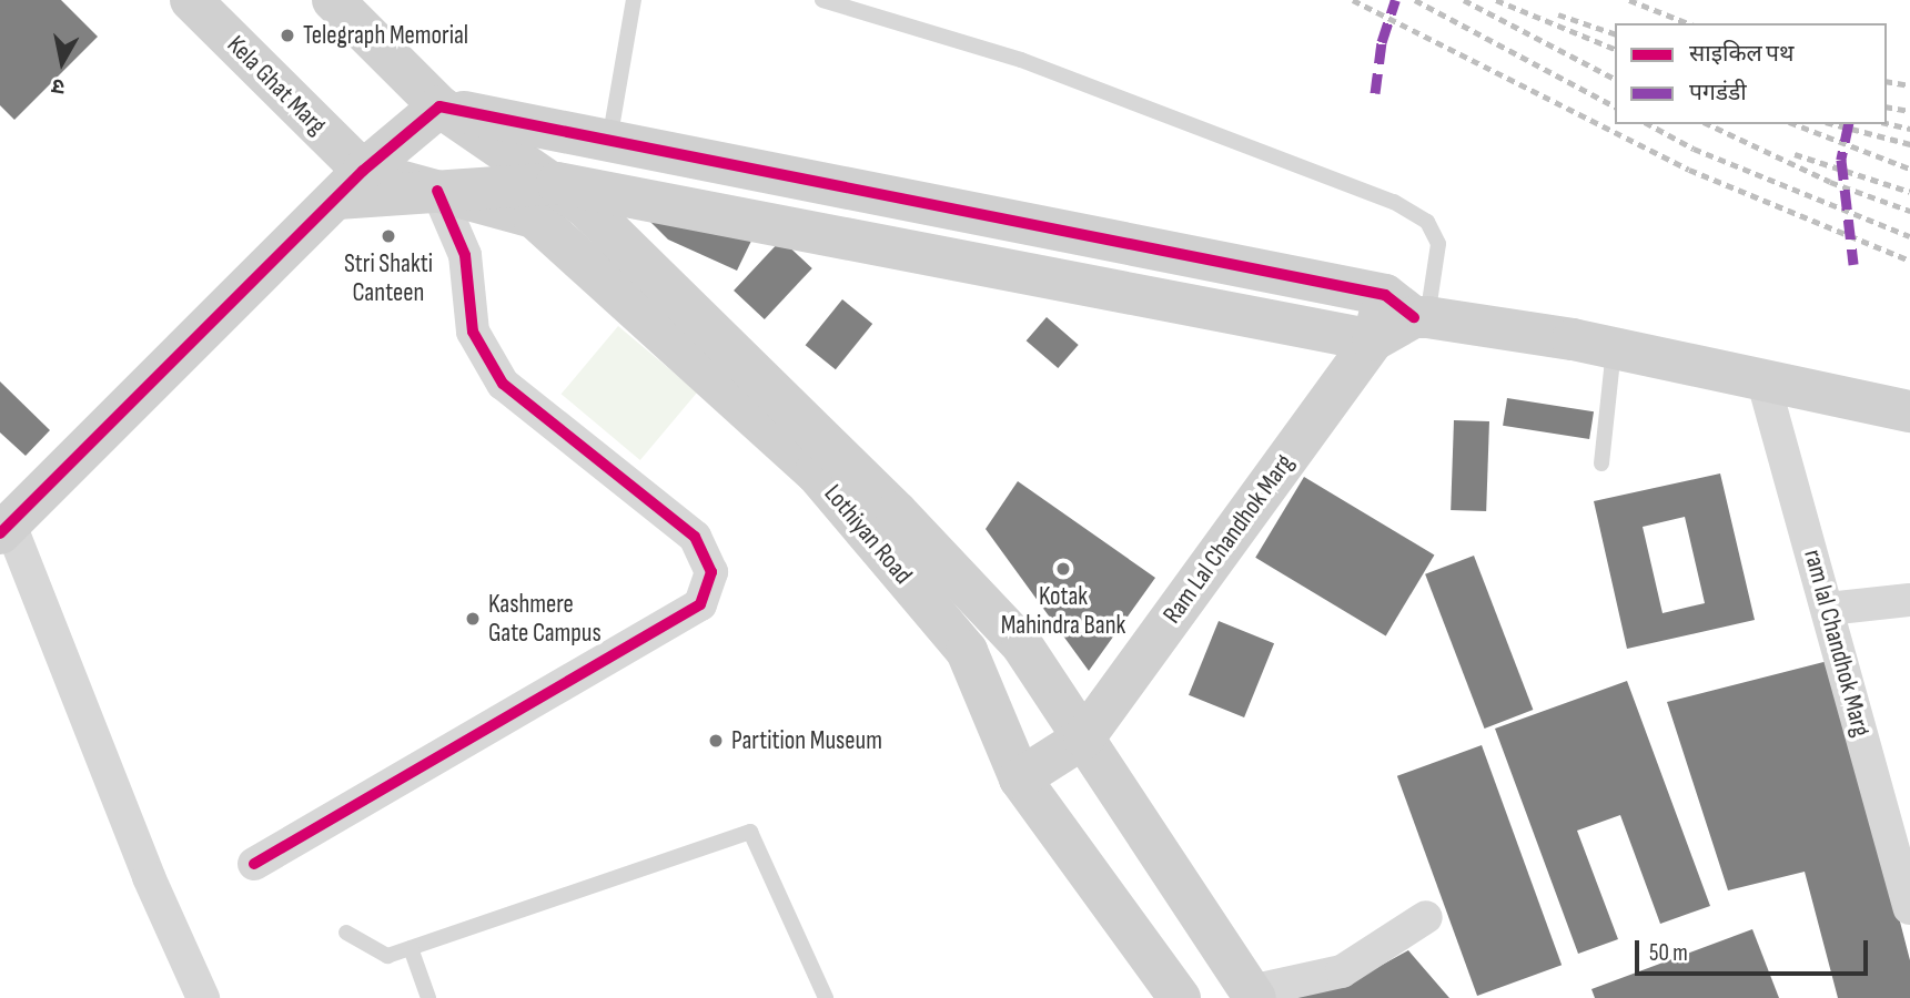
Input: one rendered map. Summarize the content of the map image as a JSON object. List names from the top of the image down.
{
  "streets": {
    "street": [
      "Kela Ghat Marg",
      "Lothiyan Road",
      "Ram Lal Chandhok Marg",
      "ram lal Chandhok Marg"
    ]
  },
  "crossings": [
    ["Lothiyan Road", "Ram Lal Chandhok Marg"]
  ],
  "places": [
    "Telegraph Memorial",
    "Stri Shakti Canteen",
    "Kotak Mahindra Bank",
    "Kashmere Gate Campus",
    "Partition Museum"
  ],
  "legend": ["साइकिल पथ", "पगडंडी"],
  "scale_bar": "50 m",
  "north": "bottom"
}
